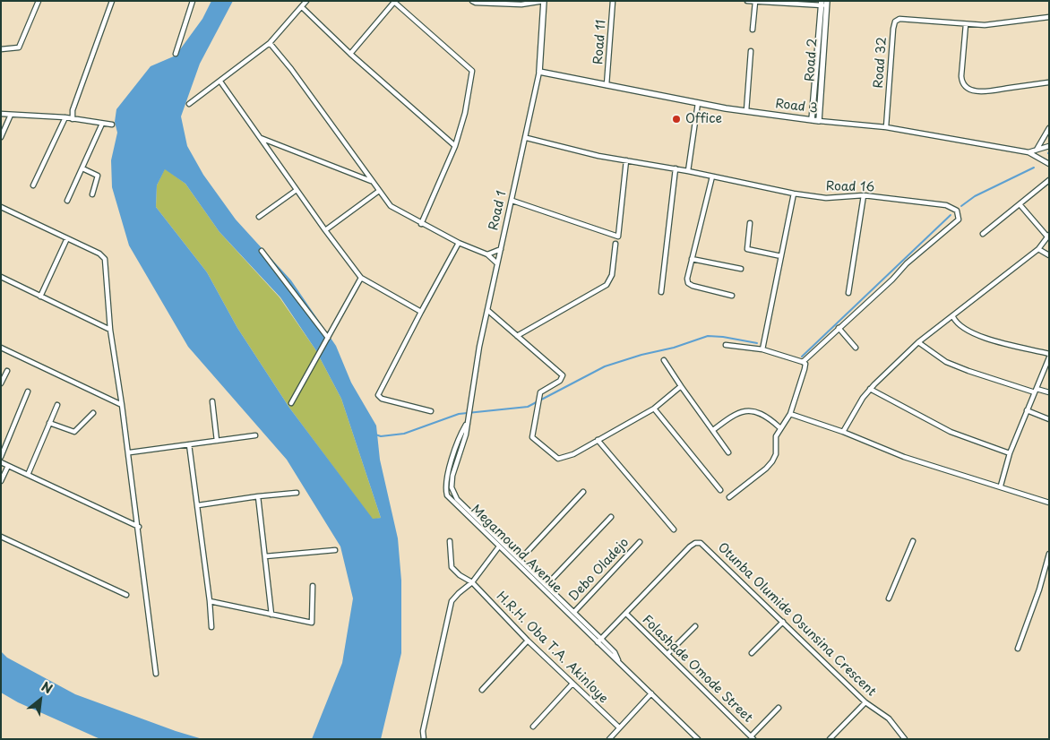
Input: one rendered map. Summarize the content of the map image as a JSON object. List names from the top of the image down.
{
  "streets": {
    "street": [
      "Road 11",
      "Road 2",
      "Road 32",
      "Road 3",
      "Road 16",
      "Road 1",
      "Megamound Avenue",
      "Debo Oladejo",
      "Otunba Olumide Osunsina Crescent",
      "H.R.H. Oba T.A. Akinloye",
      "Folashade Omode Street"
    ]
  },
  "crossings": [
    ["Road 11", "Road 3"],
    ["Road 2", "Road 3"],
    ["Road 32", "Road 3"],
    ["Road 3", "Road 1"],
    ["Road 16", "Road 1"],
    ["Road 1", "Megamound Avenue"],
    ["Megamound Avenue", "Debo Oladejo"],
    ["Megamound Avenue", "Otunba Olumide Osunsina Crescent"],
    ["Otunba Olumide Osunsina Crescent", "Folashade Omode Street"]
  ],
  "places": ["Office"],
  "north": "top right"
}
